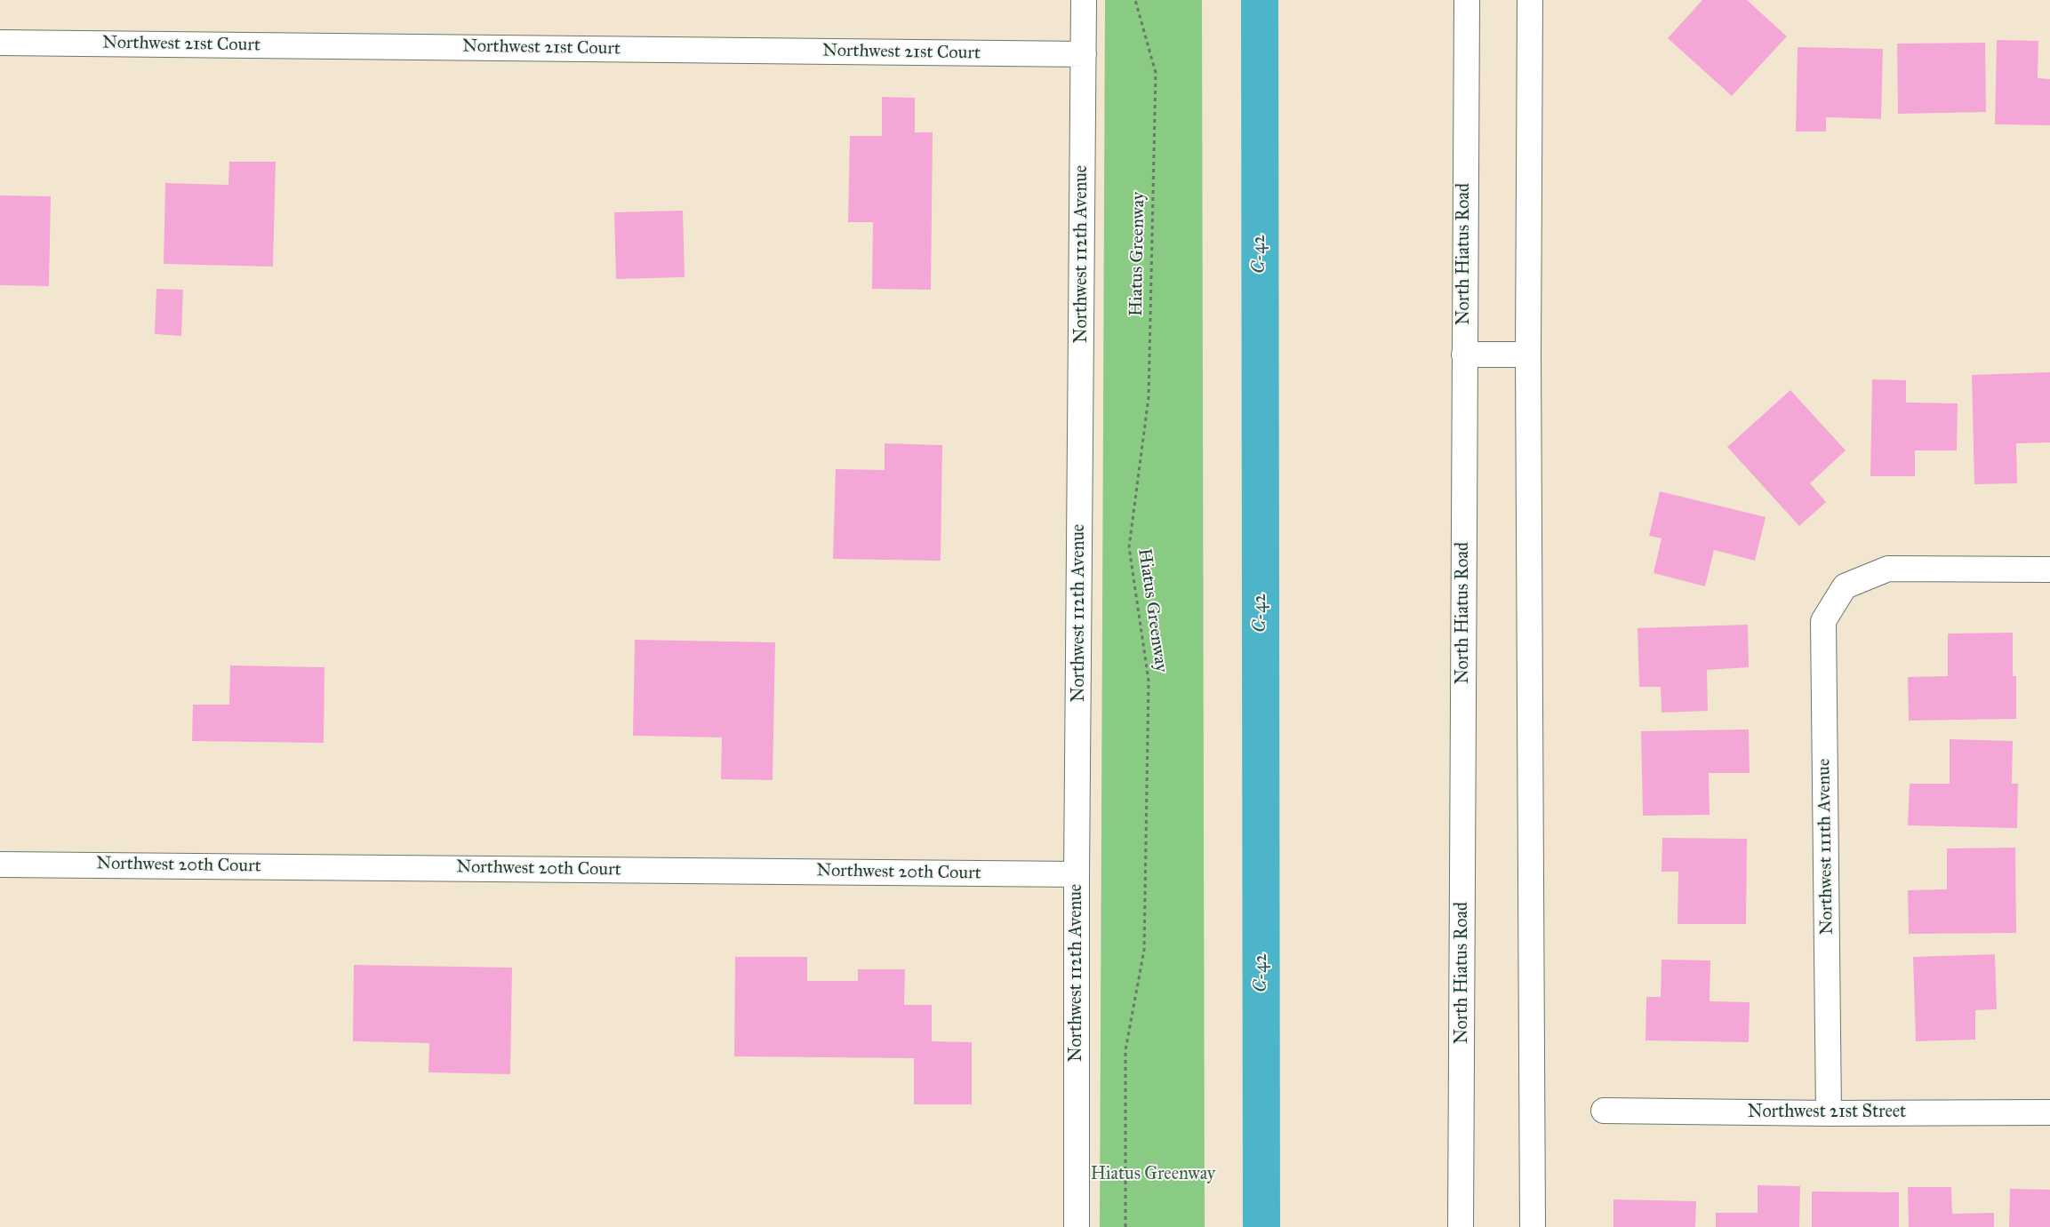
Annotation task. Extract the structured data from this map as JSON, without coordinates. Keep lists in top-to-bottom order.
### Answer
{
  "streets": {
    "street": [
      "Northwest 21st Court",
      "Northwest 112th Avenue",
      "North Hiatus Road",
      "Northwest 111th Avenue",
      "Northwest 20th Court",
      "Northwest 21st Street"
    ],
    "path": ["Hiatus Greenway"]
  },
  "crossings": [
    ["Northwest 21st Court", "Northwest 112th Avenue"],
    ["Northwest 112th Avenue", "Northwest 20th Court"],
    ["Northwest 111th Avenue", "Northwest 21st Street"]
  ],
  "water": ["C-42"],
  "parks": ["Hiatus Greenway"]
}
